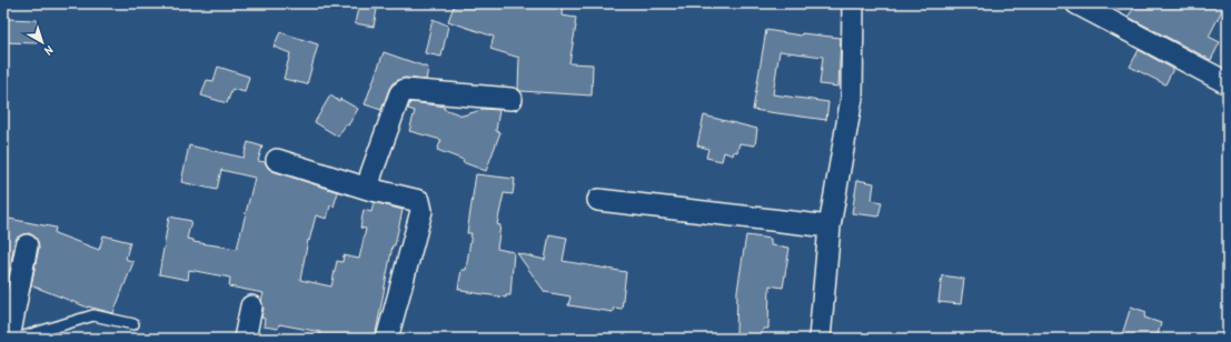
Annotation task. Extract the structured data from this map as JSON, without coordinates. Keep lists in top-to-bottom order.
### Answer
{
  "north": "bottom right"
}
